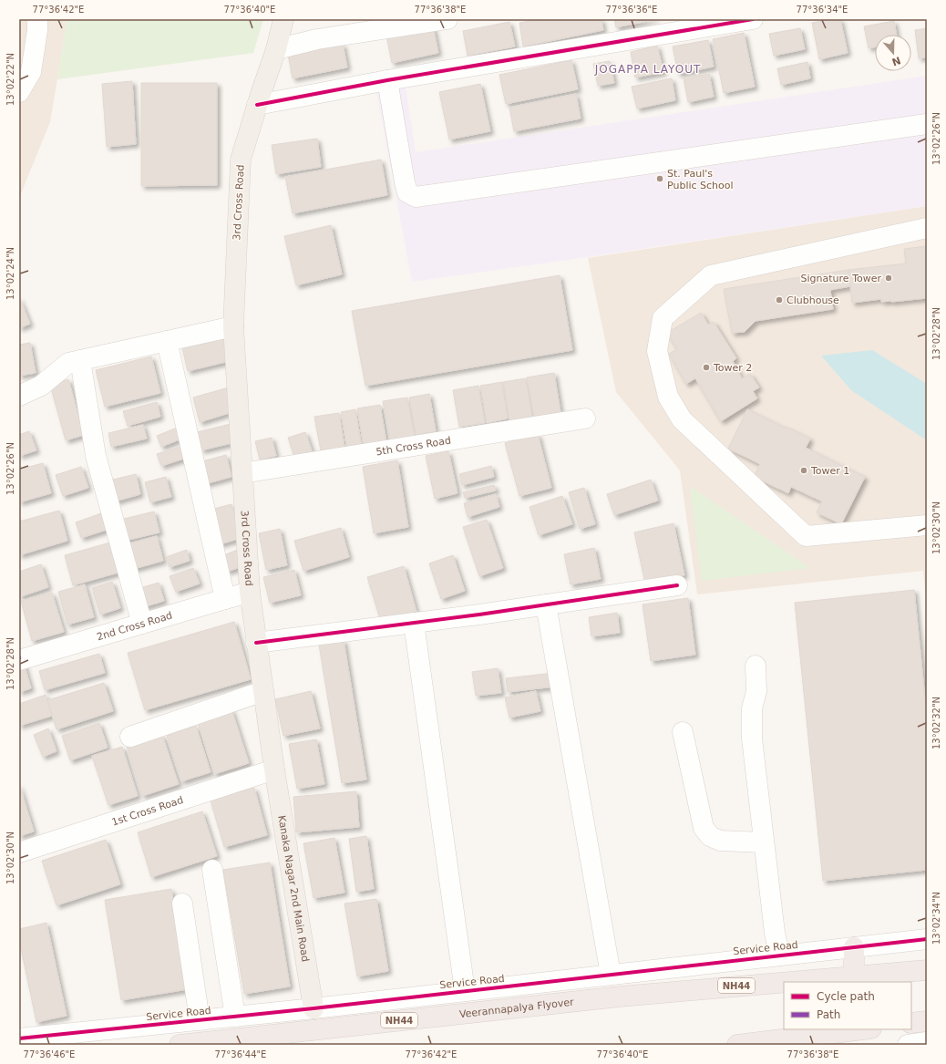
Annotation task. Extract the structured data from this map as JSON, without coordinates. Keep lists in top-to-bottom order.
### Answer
{
  "streets": {
    "highway": ["NH44", "Veerannapalya Flyover"],
    "main road": ["3rd Cross Road", "Kanaka Nagar 2nd Main Road"],
    "street": [
      "5th Cross Road",
      "2nd Cross Road",
      "1st Cross Road",
      "Service Road"
    ]
  },
  "crossings": [
    ["3rd Cross Road", "5th Cross Road"],
    ["3rd Cross Road", "2nd Cross Road"],
    ["3rd Cross Road", "1st Cross Road"],
    ["3rd Cross Road", "Kanaka Nagar 2nd Main Road"],
    ["1st Cross Road", "Kanaka Nagar 2nd Main Road"],
    ["Kanaka Nagar 2nd Main Road", "Service Road"],
    ["NH44", "Veerannapalya Flyover"]
  ],
  "districts": ["JOGAPPA LAYOUT"],
  "places": [
    "St. Paul's Public School",
    "Signature Tower",
    "Clubhouse",
    "Tower 2",
    "Tower 1"
  ],
  "legend": ["Cycle path", "Path"],
  "north": "bottom",
  "coordinates": [
    "77°36'42\"E",
    "77°36'40\"E",
    "77°36'38\"E",
    "77°36'36\"E",
    "77°36'34\"E",
    "13°02'22\"N",
    "13°02'26\"N",
    "13°02'24\"N",
    "13°02'28\"N",
    "13°02'30\"N",
    "13°02'32\"N",
    "13°02'34\"N",
    "77°36'46\"E",
    "77°36'44\"E"
  ]
}
